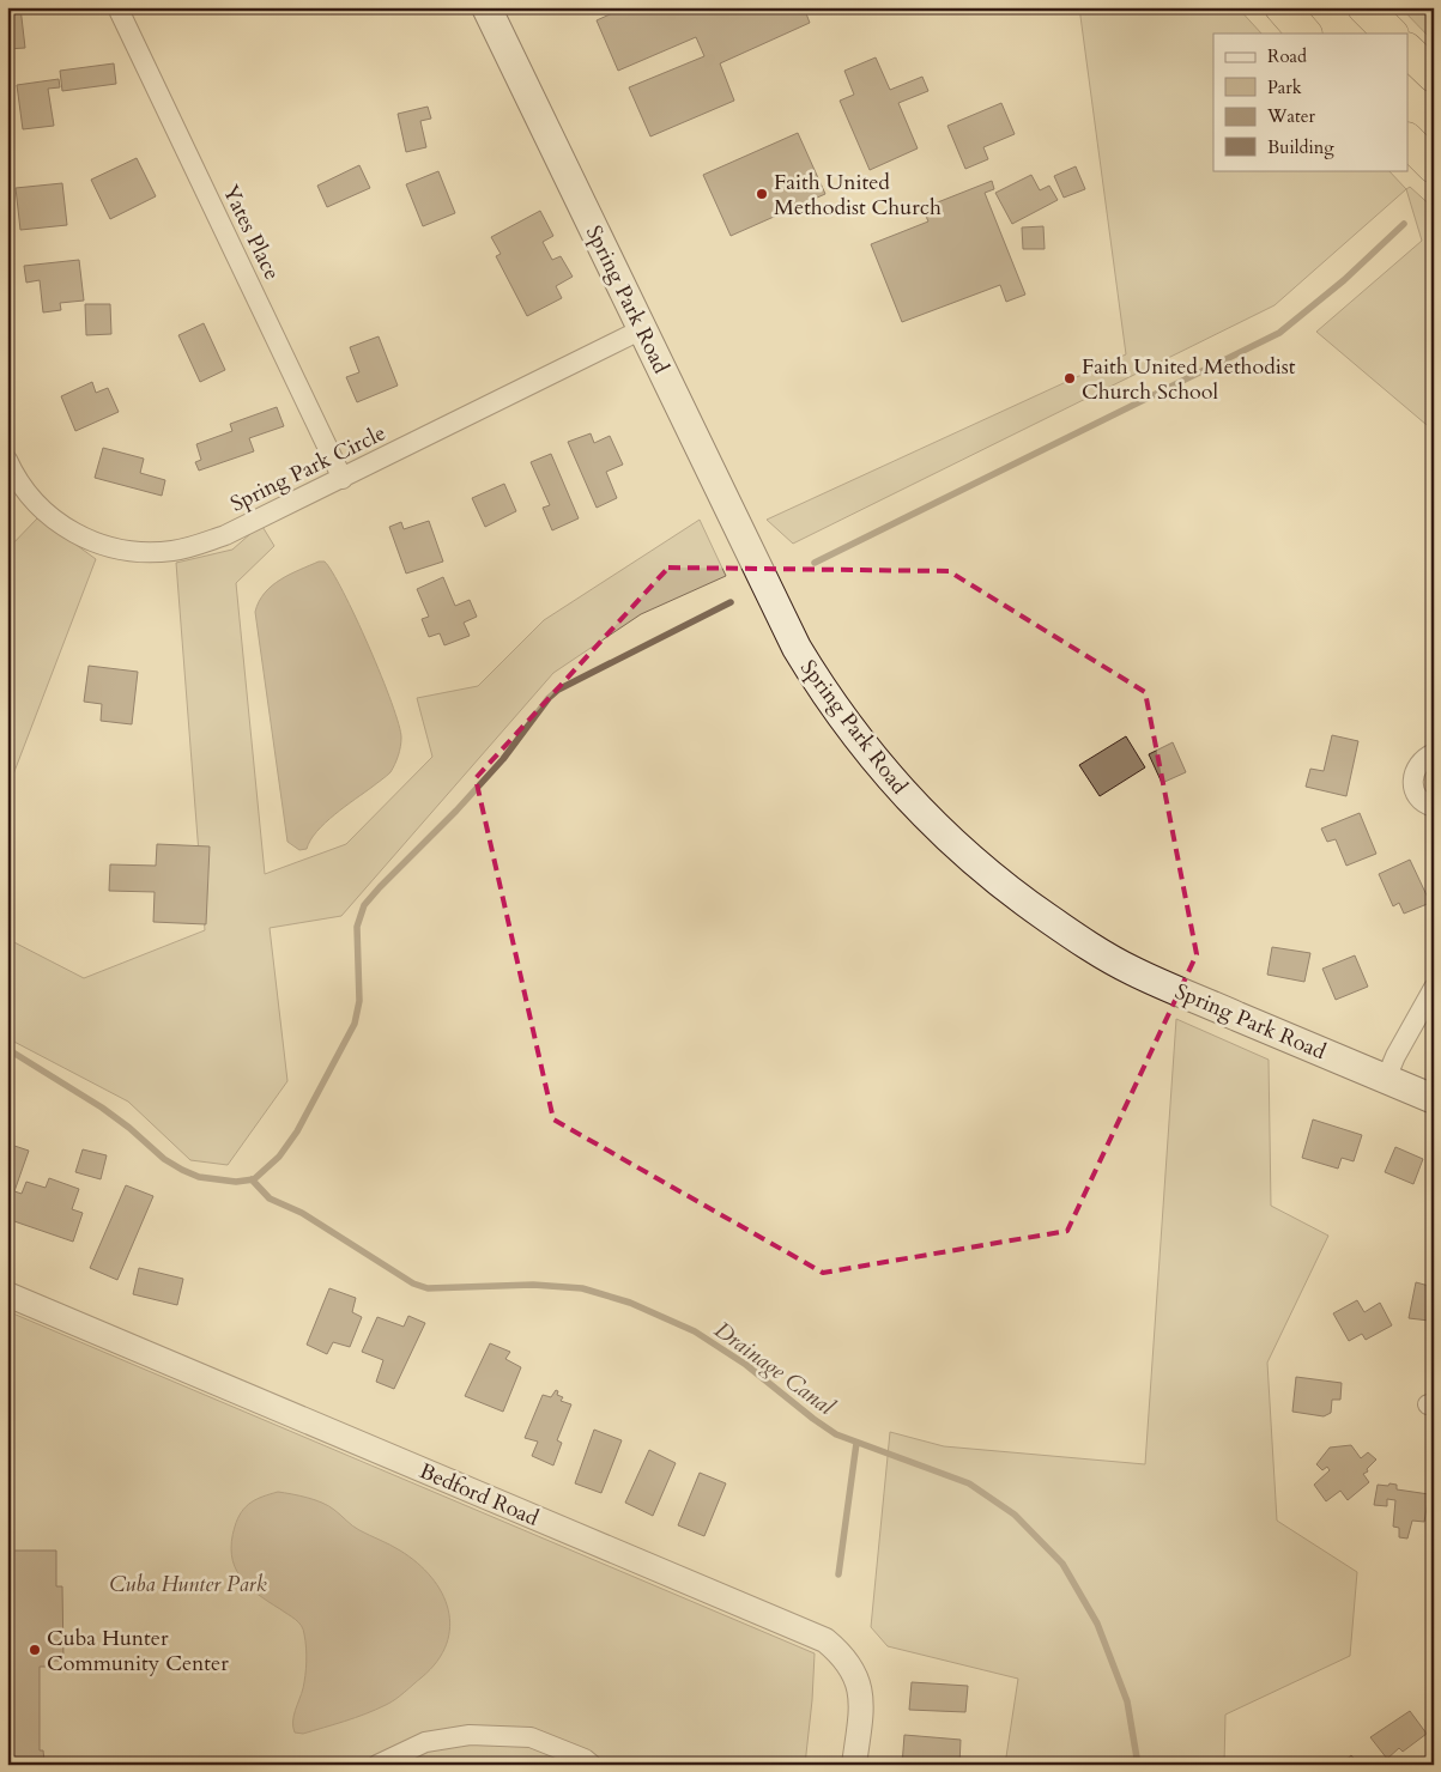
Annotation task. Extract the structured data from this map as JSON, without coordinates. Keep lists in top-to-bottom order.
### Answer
{
  "streets": {
    "main road": ["Spring Park Road"],
    "street": ["Yates Place", "Spring Park Circle", "Bedford Road"]
  },
  "crossings": [
    ["Yates Place", "Spring Park Circle"],
    ["Spring Park Road", "Spring Park Circle"]
  ],
  "water": ["Drainage Canal"],
  "parks": ["Cuba Hunter Park"],
  "places": ["Faith United Methodist Church", "Faith United Methodist Church School", "Cuba Hunter Community Center"],
  "legend": [
    "Road",
    "Park",
    "Water",
    "Building"
  ]
}
